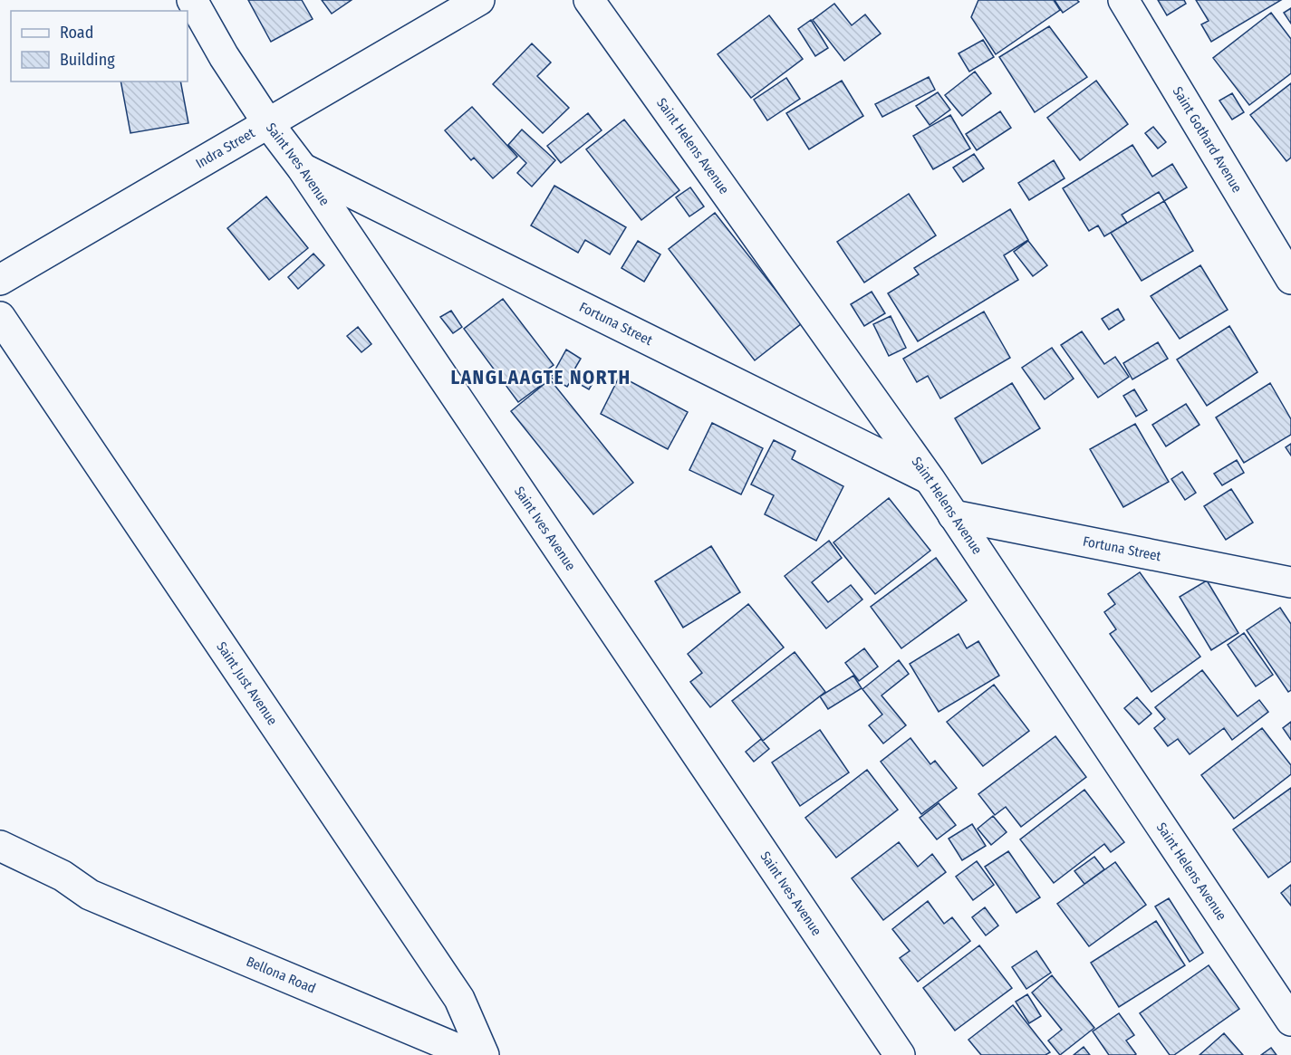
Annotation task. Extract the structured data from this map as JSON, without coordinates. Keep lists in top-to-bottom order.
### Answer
{
  "streets": {
    "street": [
      "Saint Gothard Avenue",
      "Saint Helens Avenue",
      "Indra Street",
      "Saint Ives Avenue",
      "Fortuna Street",
      "Saint Just Avenue",
      "Bellona Road"
    ]
  },
  "crossings": [
    ["Saint Helens Avenue", "Fortuna Street"],
    ["Indra Street", "Saint Ives Avenue"],
    ["Saint Ives Avenue", "Fortuna Street"]
  ],
  "districts": ["LANGLAAGTE NORTH"],
  "legend": ["Road", "Building"]
}
